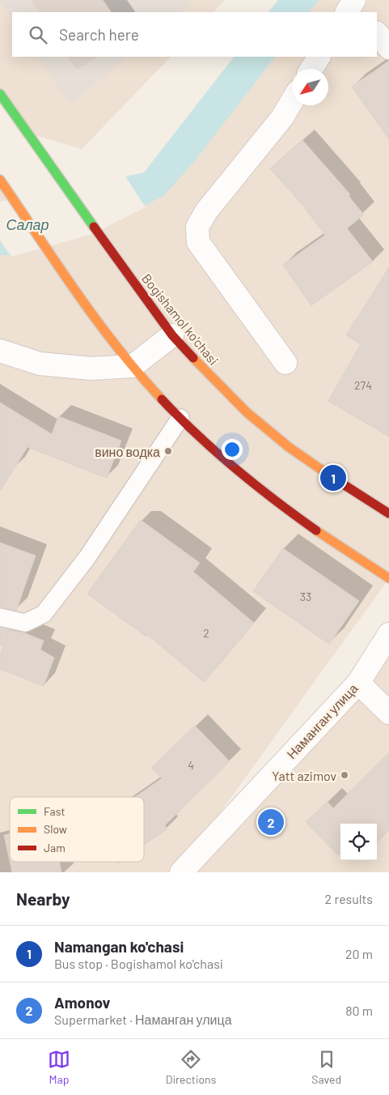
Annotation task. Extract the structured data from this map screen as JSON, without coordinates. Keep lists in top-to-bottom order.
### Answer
{
  "streets": {
    "main road": ["Bogishamol ko'chasi"],
    "street": ["Наманган улица"]
  },
  "water": ["Салар"],
  "places": ["вино водка", "Yatt azimov"],
  "house_numbers": [
    "274",
    "33",
    "2",
    "4"
  ],
  "legend": ["Fast", "Slow", "Jam"],
  "north": "bottom left",
  "page": {
    "search": "Search here",
    "pins": ["1", "2"],
    "heading": ["Nearby", "2 results"],
    "list": [
      {
        "mark": "1",
        "name": "Namangan ko'chasi",
        "note": "Bus stop · Bogishamol ko'chasi",
        "value": "20 m"
      },
      {
        "mark": "2",
        "name": "Amonov",
        "note": "Supermarket · Наманган улица",
        "value": "80 m"
      }
    ],
    "nav": ["Map", "Directions", "Saved"]
  }
}
